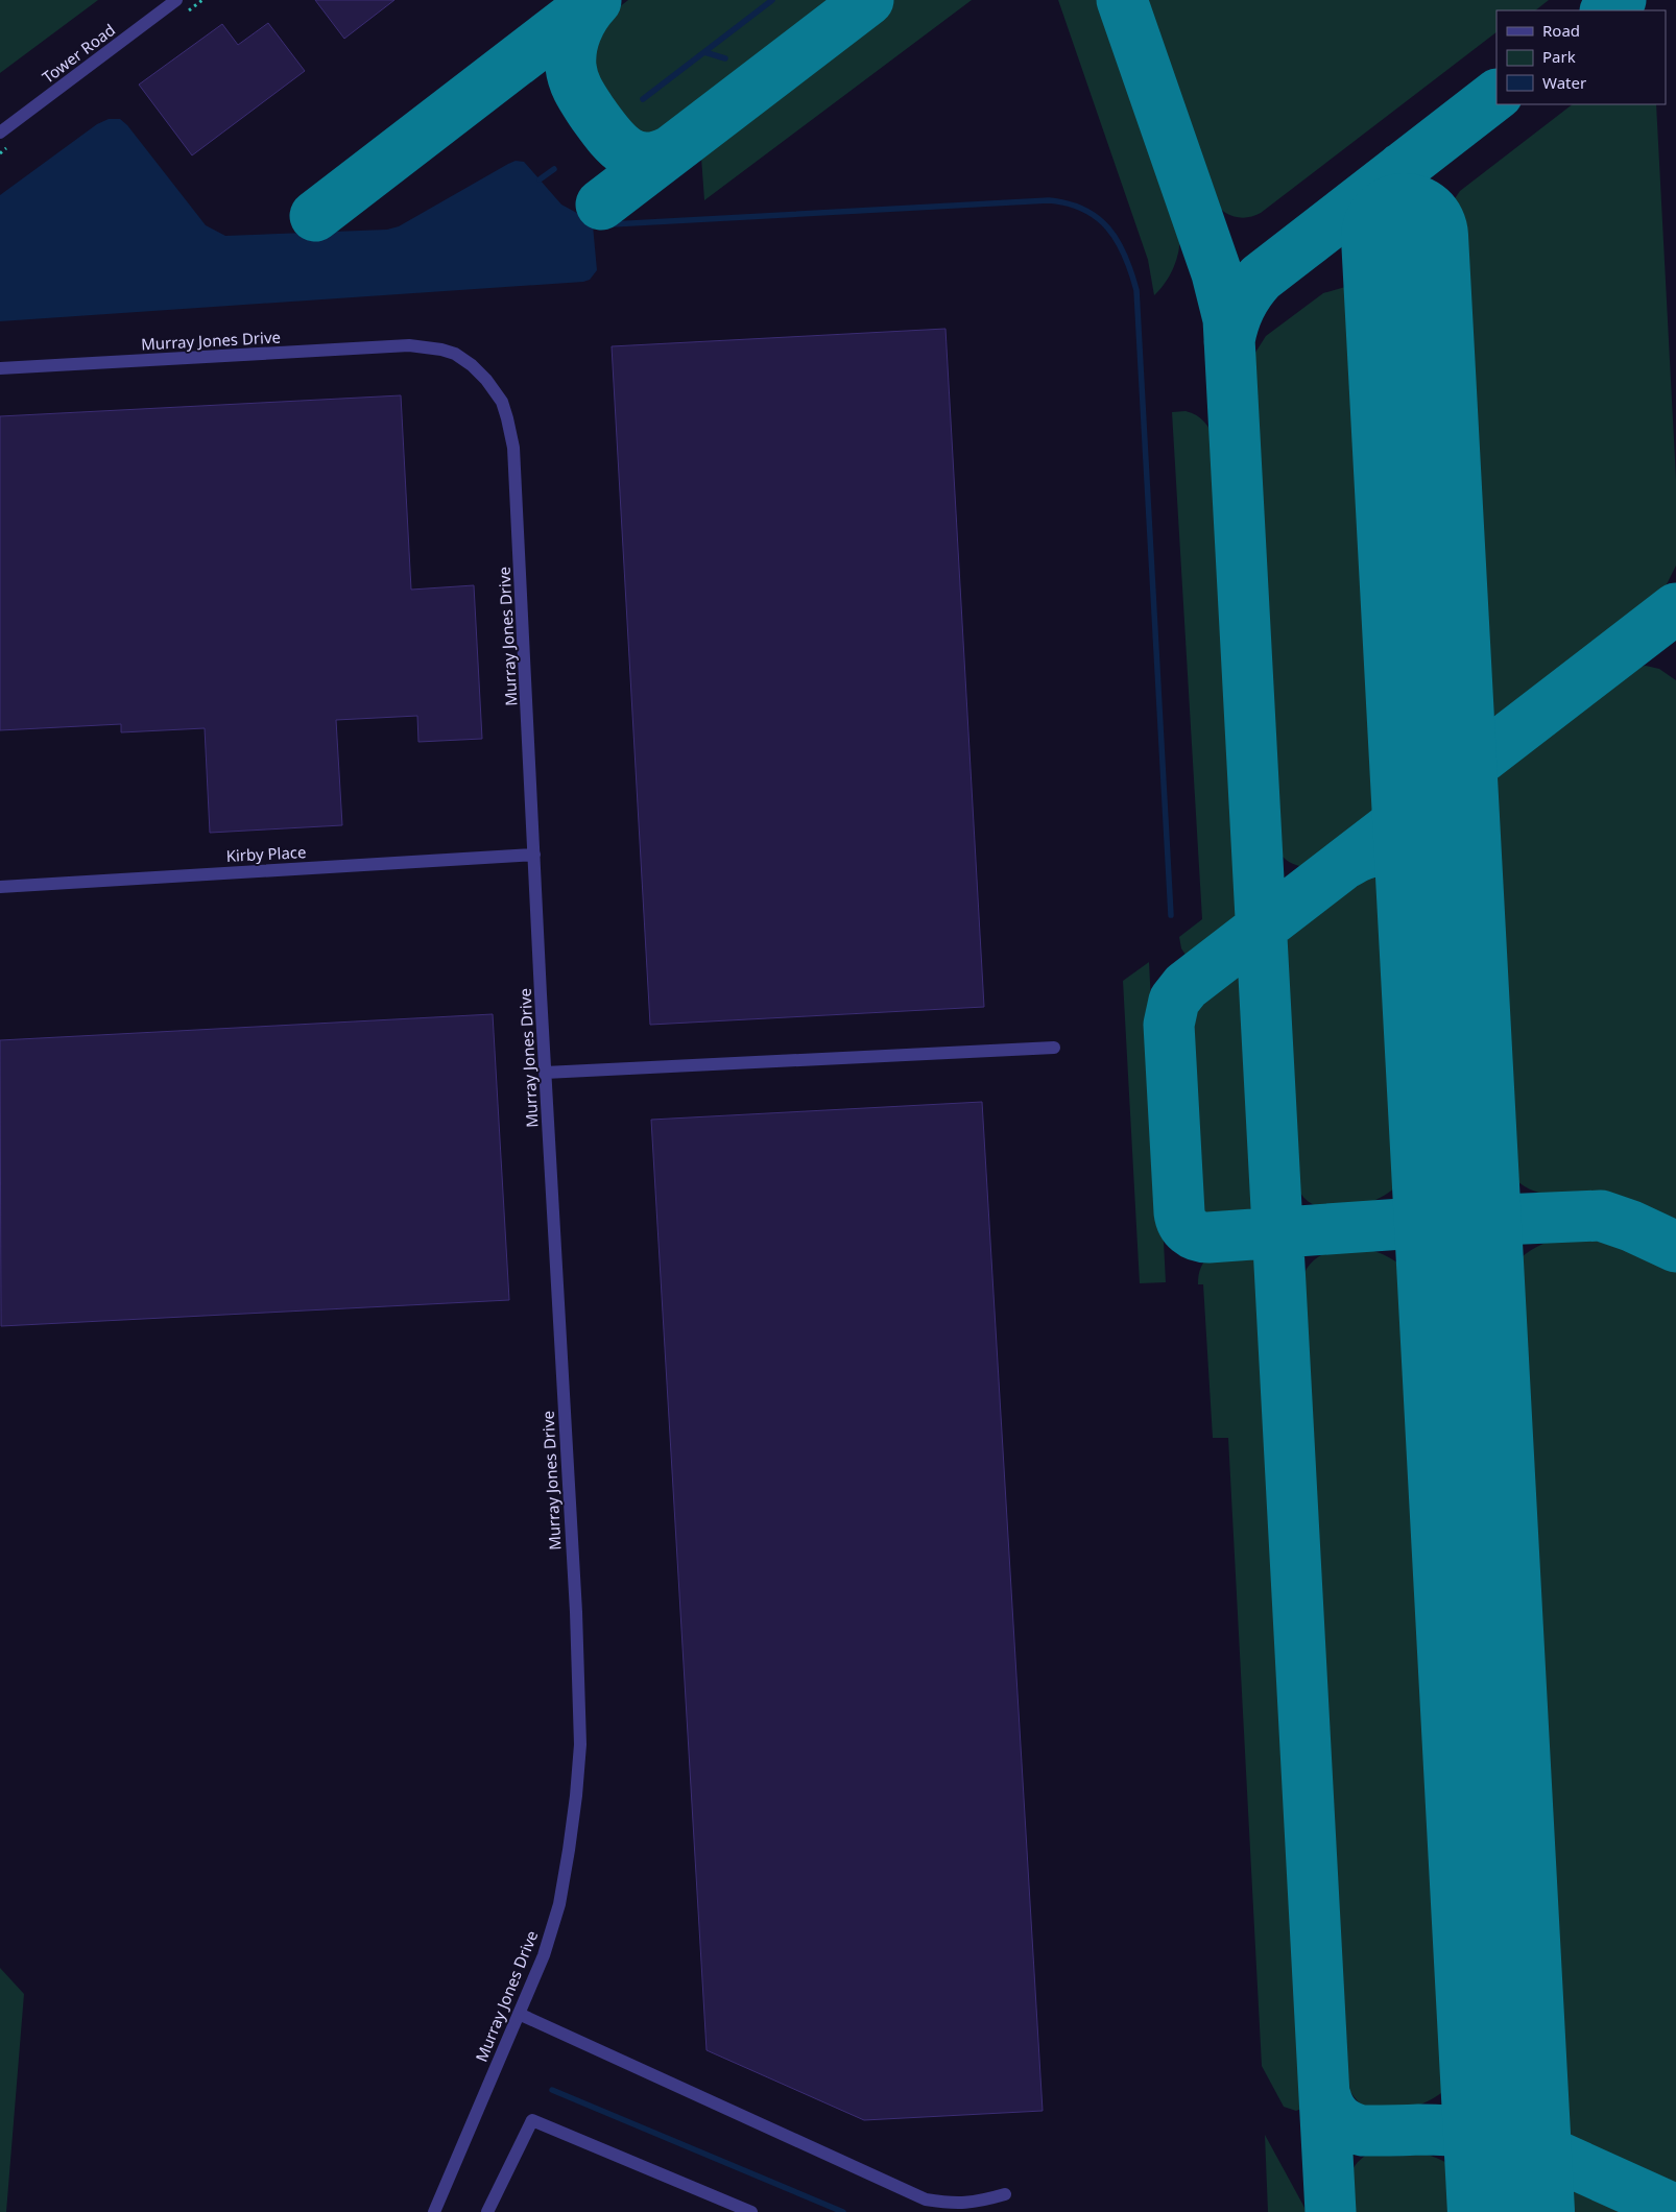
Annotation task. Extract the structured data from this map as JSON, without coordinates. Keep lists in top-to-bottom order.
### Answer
{
  "streets": {
    "street": ["Tower Road", "Murray Jones Drive", "Kirby Place"]
  },
  "crossings": [
    ["Murray Jones Drive", "Kirby Place"]
  ],
  "legend": ["Road", "Park", "Water"]
}
